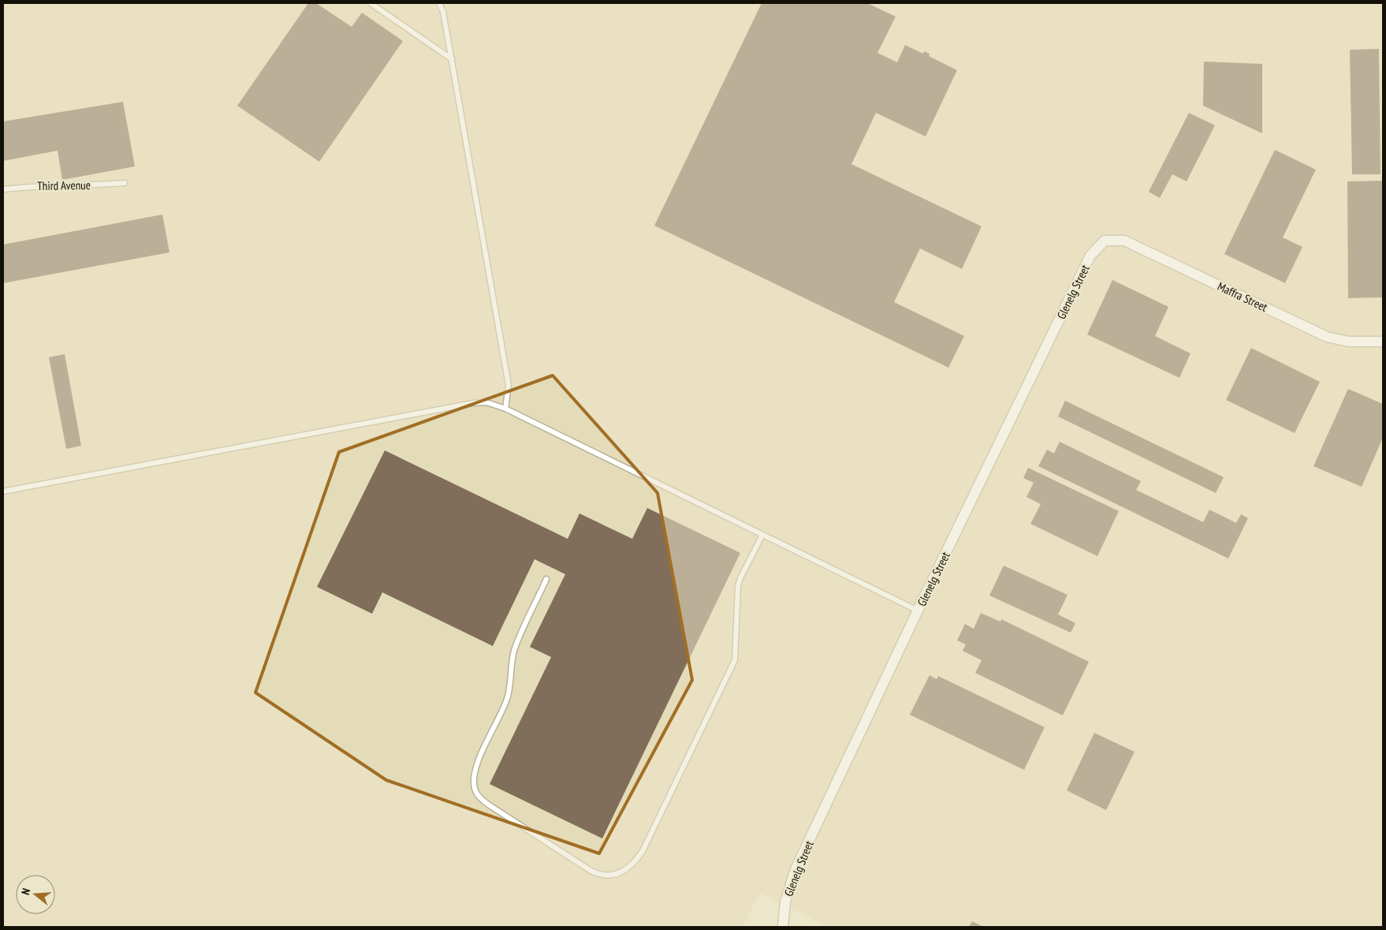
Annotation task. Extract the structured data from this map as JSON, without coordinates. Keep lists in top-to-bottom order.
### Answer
{
  "streets": {
    "street": ["Glenelg Street", "Maffra Street"],
    "lane": ["Third Avenue"]
  },
  "crossings": [
    ["Glenelg Street", "Maffra Street"]
  ],
  "north": "left"
}
